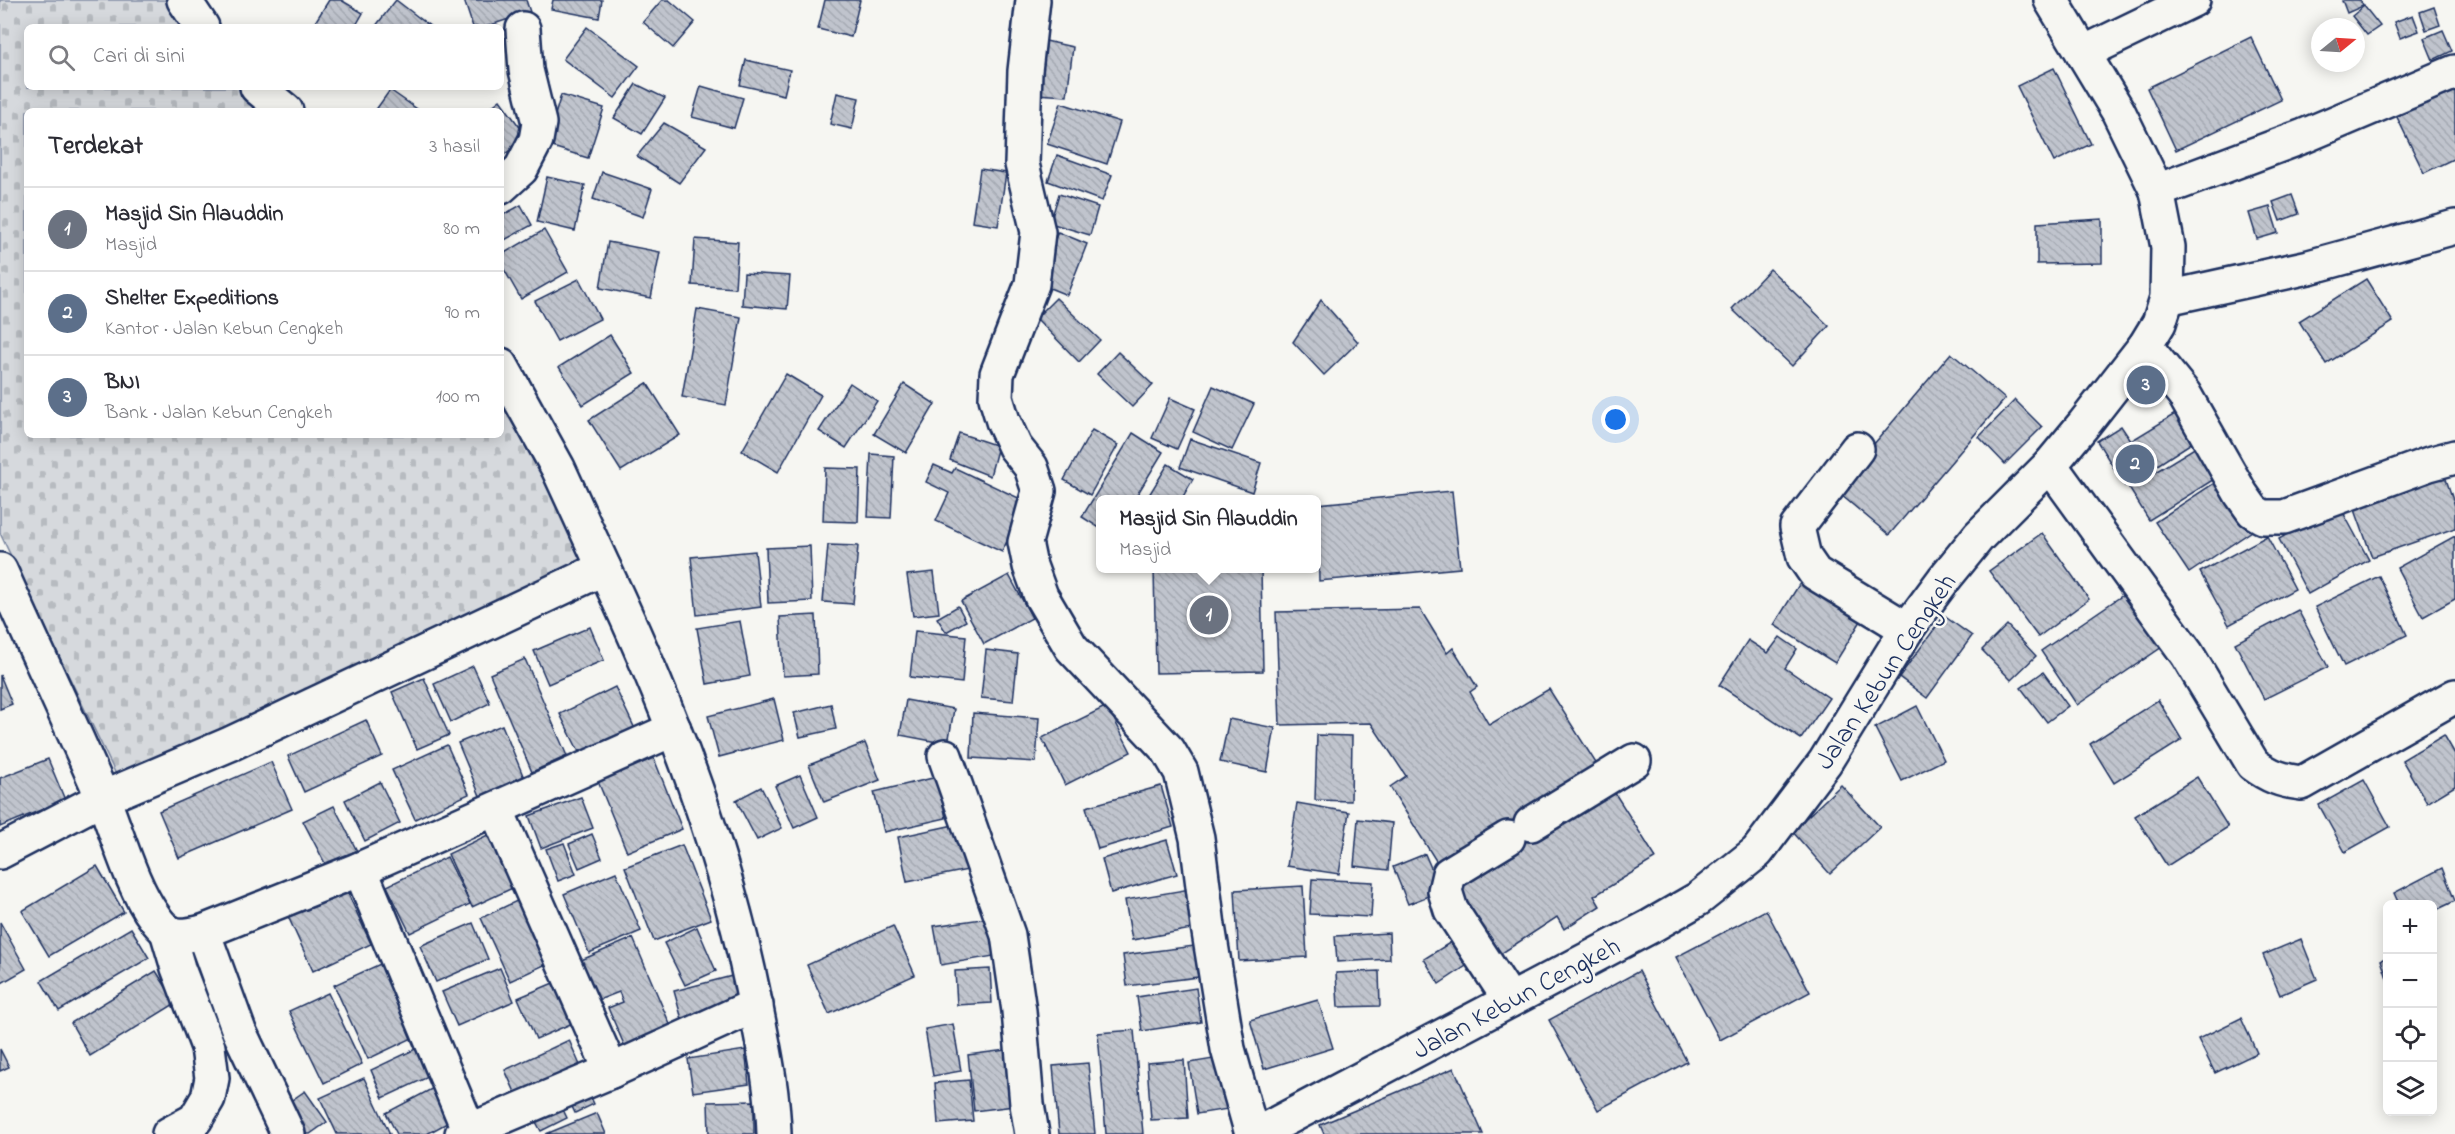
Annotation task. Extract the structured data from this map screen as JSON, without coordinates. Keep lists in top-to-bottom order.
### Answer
{
  "streets": {
    "street": ["Jalan Kebun Cengkeh"]
  },
  "north": "right",
  "page": {
    "search": "Cari di sini",
    "heading": ["Terdekat", "3 hasil"],
    "list": [
      {
        "mark": "1",
        "name": "Masjid Sin Alauddin",
        "note": "Masjid",
        "value": "80 m"
      },
      {
        "mark": "2",
        "name": "Shelter Expeditions",
        "note": "Kantor · Jalan Kebun Cengkeh",
        "value": "90 m"
      },
      {
        "mark": "3",
        "name": "BNI",
        "note": "Bank · Jalan Kebun Cengkeh",
        "value": "100 m"
      }
    ],
    "pins": ["3", "2", "1"],
    "popup": ["Masjid Sin Alauddin", "Masjid"],
    "map_buttons": ["+", "−"]
  }
}
